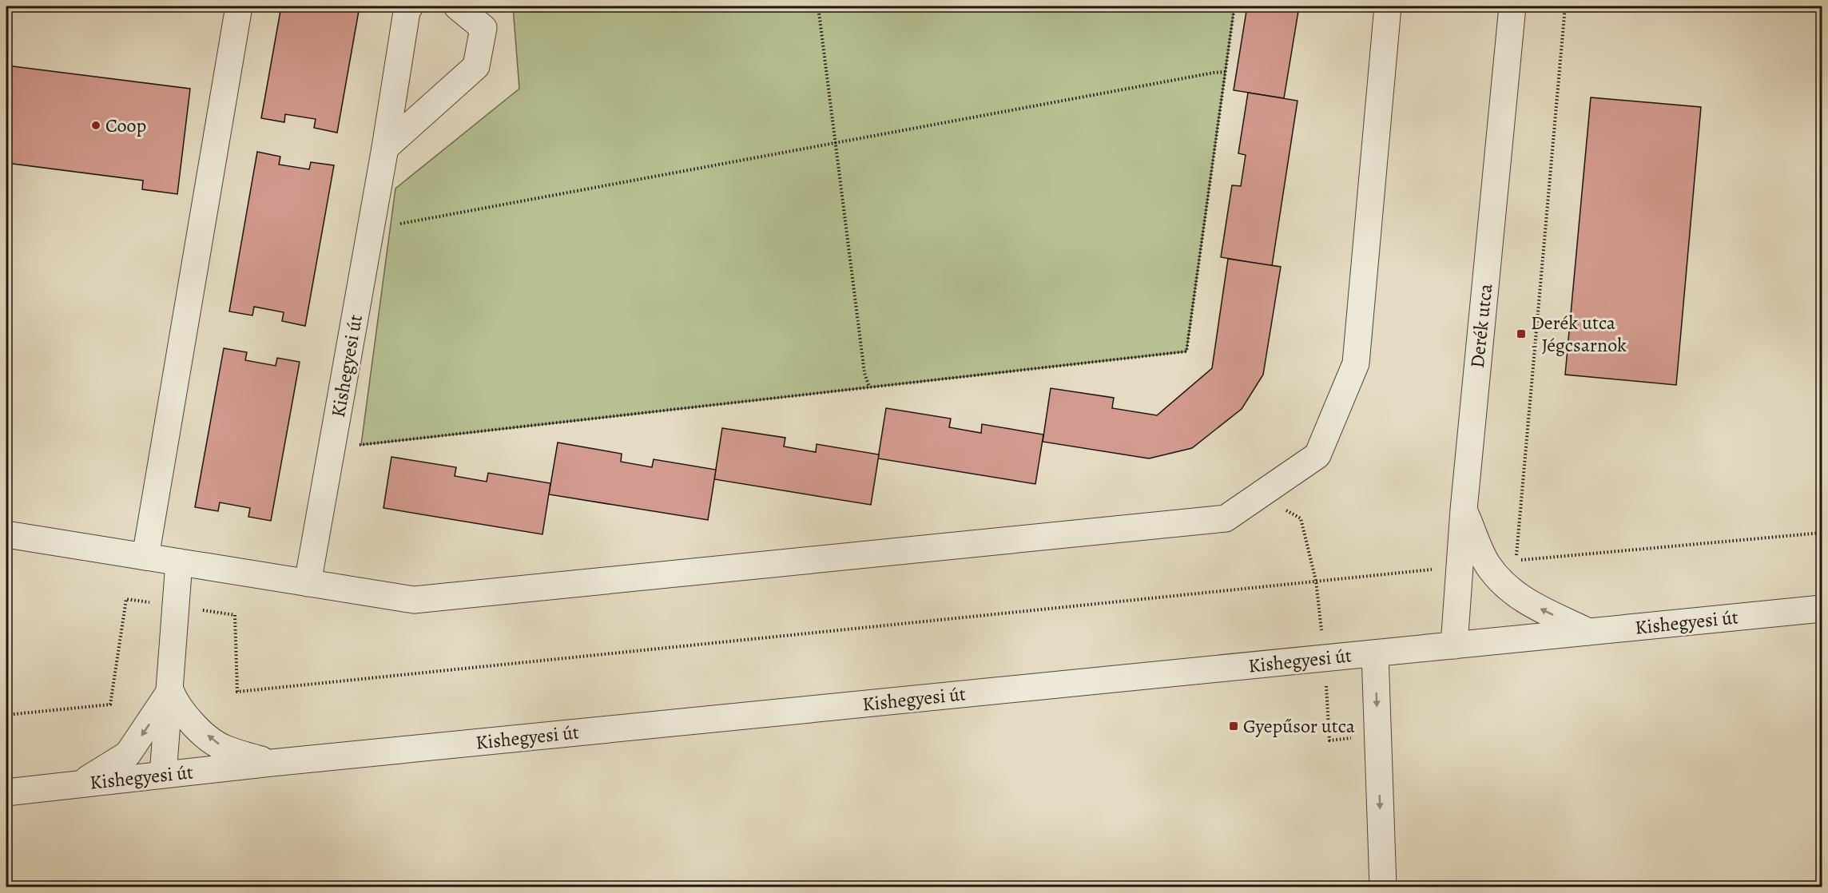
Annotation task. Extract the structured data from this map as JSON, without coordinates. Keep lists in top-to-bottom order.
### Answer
{
  "streets": {
    "street": ["Derék utca", "Kishegyesi út"]
  },
  "crossings": [
    ["Derék utca", "Kishegyesi út"]
  ],
  "places": {
    "other": ["Coop"],
    "transit": ["Derék utca - Jégcsarnok", "Gyepűsor utca"]
  }
}
